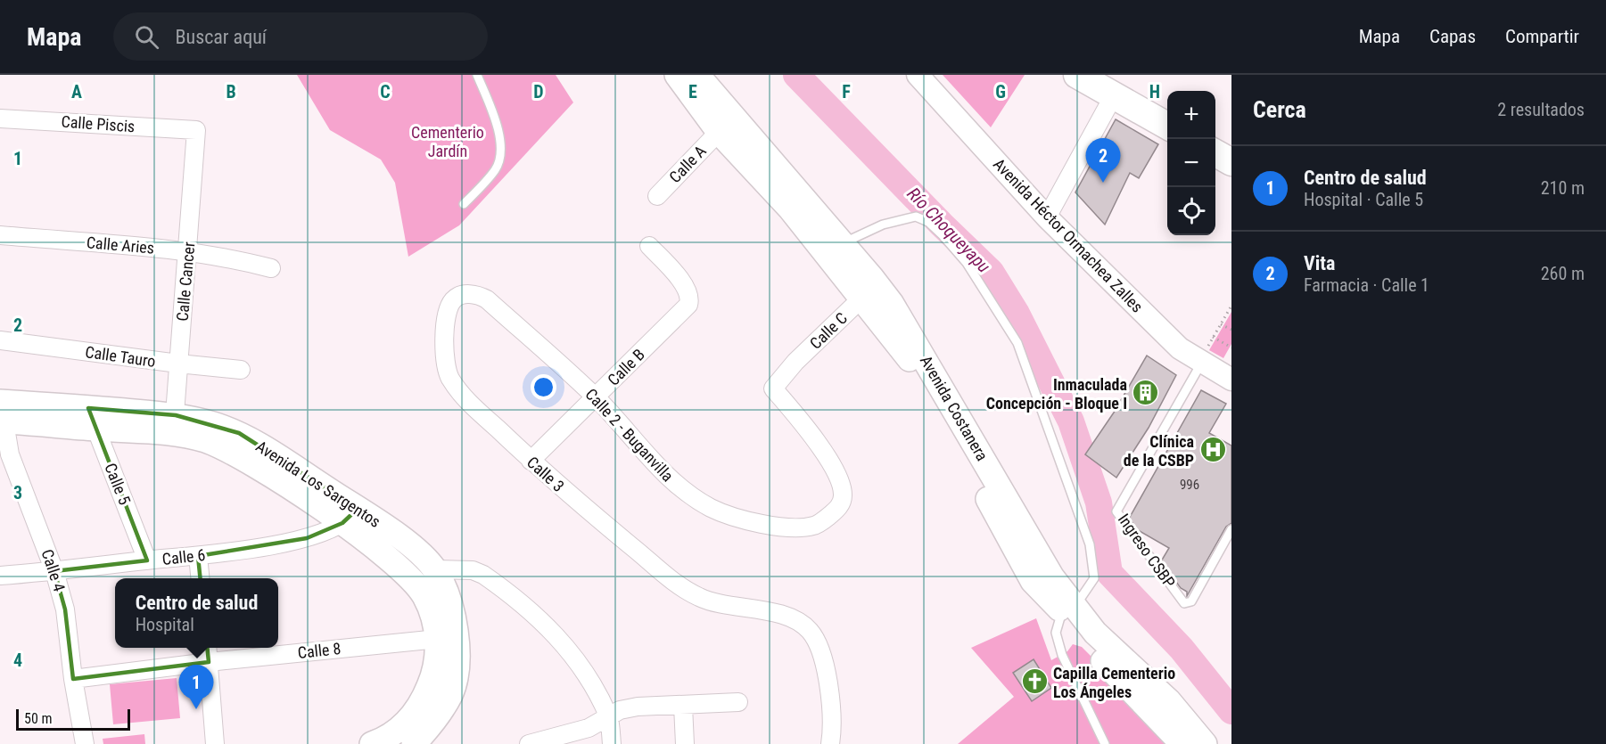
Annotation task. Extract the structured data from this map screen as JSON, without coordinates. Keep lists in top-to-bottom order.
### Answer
{
  "streets": {
    "main road": ["Avenida Costanera", "Avenida Los Sargentos"],
    "street": [
      "Calle Piscis",
      "Calle A",
      "Avenida Héctor Ormachea Zalles",
      "Calle Aries",
      "Calle Cancer",
      "Calle C",
      "Calle Tauro",
      "Calle B",
      "Calle 2 - Buganvilla",
      "Calle 3",
      "Calle 5",
      "Calle 6",
      "Calle 4",
      "Calle 8"
    ],
    "lane": ["Ingreso CSBP"]
  },
  "crossings": [
    ["Calle Piscis", "Calle Cancer"],
    ["Calle A", "Avenida Costanera"],
    ["Avenida Héctor Ormachea Zalles", "Ingreso CSBP"],
    ["Calle Aries", "Calle Cancer"],
    ["Calle Cancer", "Calle Tauro"],
    ["Calle Cancer", "Avenida Los Sargentos"],
    ["Calle C", "Avenida Costanera"],
    ["Calle C", "Calle 2 - Buganvilla"],
    ["Calle B", "Calle 2 - Buganvilla"],
    ["Calle B", "Calle 3"],
    ["Calle 2 - Buganvilla", "Calle 3"],
    ["Calle 5", "Avenida Los Sargentos"],
    ["Calle 5", "Calle 6"],
    ["Avenida Los Sargentos", "Calle 6"],
    ["Avenida Los Sargentos", "Calle 4"],
    ["Avenida Los Sargentos", "Calle 8"],
    ["Calle 6", "Calle 4"],
    ["Calle 4", "Calle 8"]
  ],
  "water": ["Río Choqueyapu"],
  "parks": ["Cementerio Jardín"],
  "places": {
    "building": ["Inmaculada Concepción - Bloque I"],
    "hospital": ["Clínica de la CSBP"],
    "church": ["Capilla Cementerio Los Ángeles"]
  },
  "house_numbers": ["996"],
  "scale_bar": "50 m",
  "page": {
    "header": "Mapa",
    "search": "Buscar aquí",
    "nav": ["Mapa", "Capas", "Compartir"],
    "heading": ["Cerca", "2 resultados"],
    "map_buttons": ["+", "−"],
    "pins": ["2", "1"],
    "list": [
      {
        "mark": "1",
        "name": "Centro de salud",
        "note": "Hospital · Calle 5",
        "value": "210 m"
      },
      {
        "mark": "2",
        "name": "Vita",
        "note": "Farmacia · Calle 1",
        "value": "260 m"
      }
    ],
    "popup": ["Centro de salud", "Hospital"],
    "scale": "50 m"
  },
  "grid": {
    "columns": [
      "A",
      "B",
      "C",
      "D",
      "E",
      "F",
      "G",
      "H"
    ],
    "rows": [
      "1",
      "2",
      "3",
      "4"
    ]
  }
}
